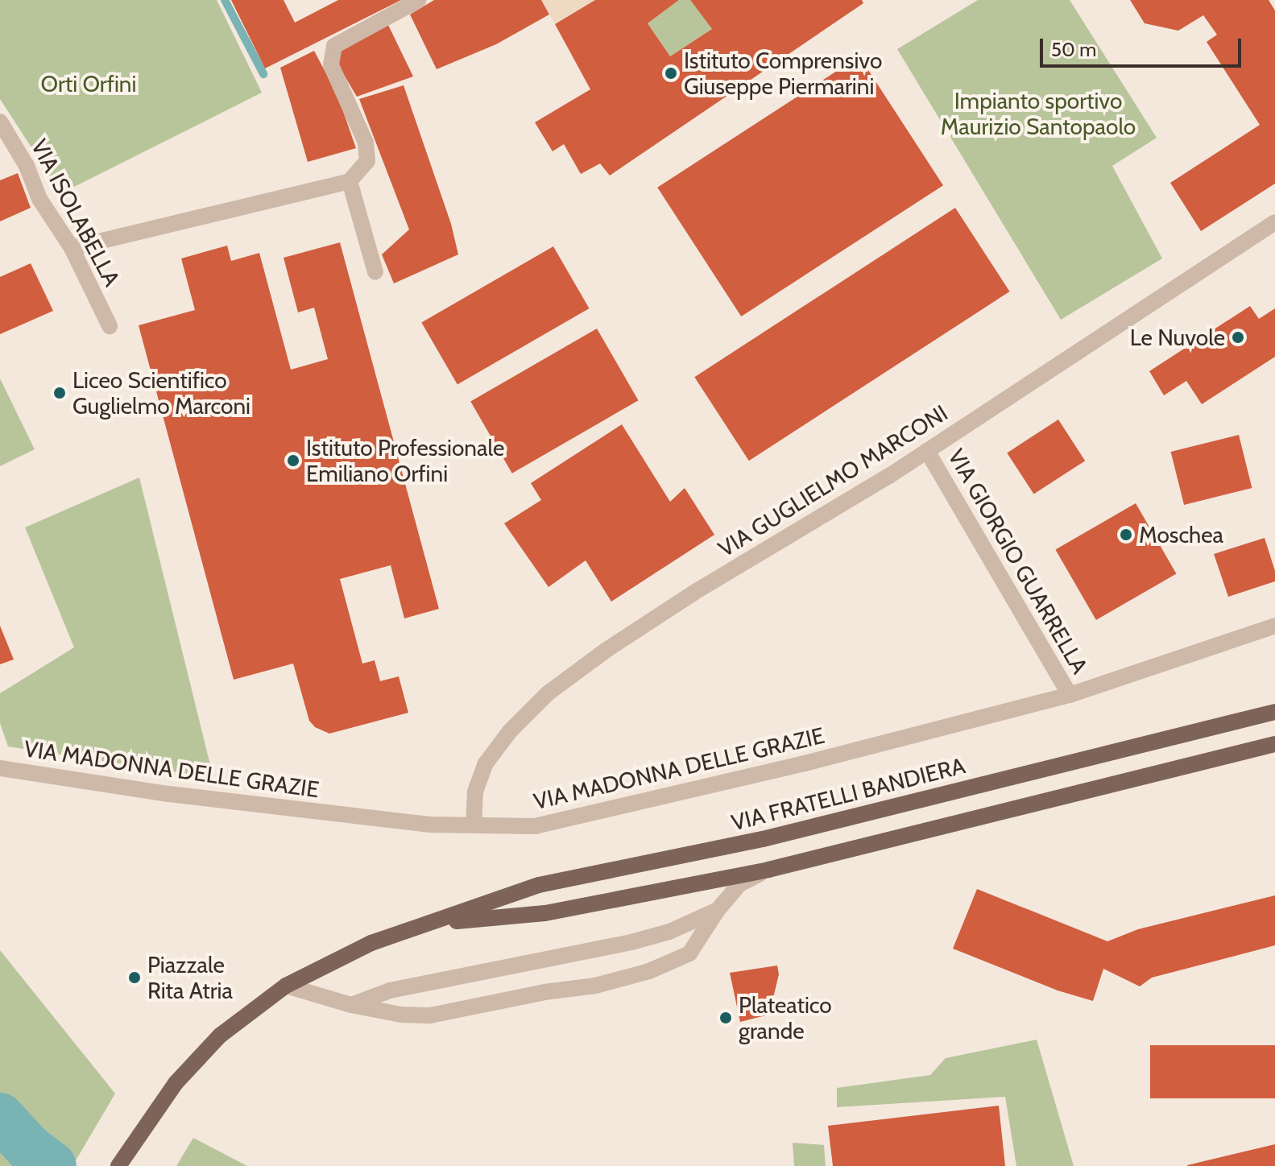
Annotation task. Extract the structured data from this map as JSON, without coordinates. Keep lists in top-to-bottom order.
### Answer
{
  "streets": {
    "main road": ["VIA FRATELLI BANDIERA"],
    "street": [
      "VIA ISOLABELLA",
      "VIA GUGLIELMO MARCONI",
      "VIA GIORGIO GUARRELLA",
      "VIA MADONNA DELLE GRAZIE"
    ]
  },
  "crossings": [
    ["VIA GUGLIELMO MARCONI", "VIA GIORGIO GUARRELLA"],
    ["VIA GUGLIELMO MARCONI", "VIA MADONNA DELLE GRAZIE"],
    ["VIA GIORGIO GUARRELLA", "VIA MADONNA DELLE GRAZIE"]
  ],
  "parks": ["Orti Orfini", "Impianto sportivo Maurizio Santopaolo"],
  "places": [
    "Istituto Comprensivo Giuseppe Piermarini",
    "Le Nuvole",
    "Liceo Scientifico Guglielmo Marconi",
    "Istituto Professionale Emiliano Orfini",
    "Moschea",
    "Piazzale Rita Atria",
    "Plateatico grande"
  ],
  "scale_bar": "50 m"
}
